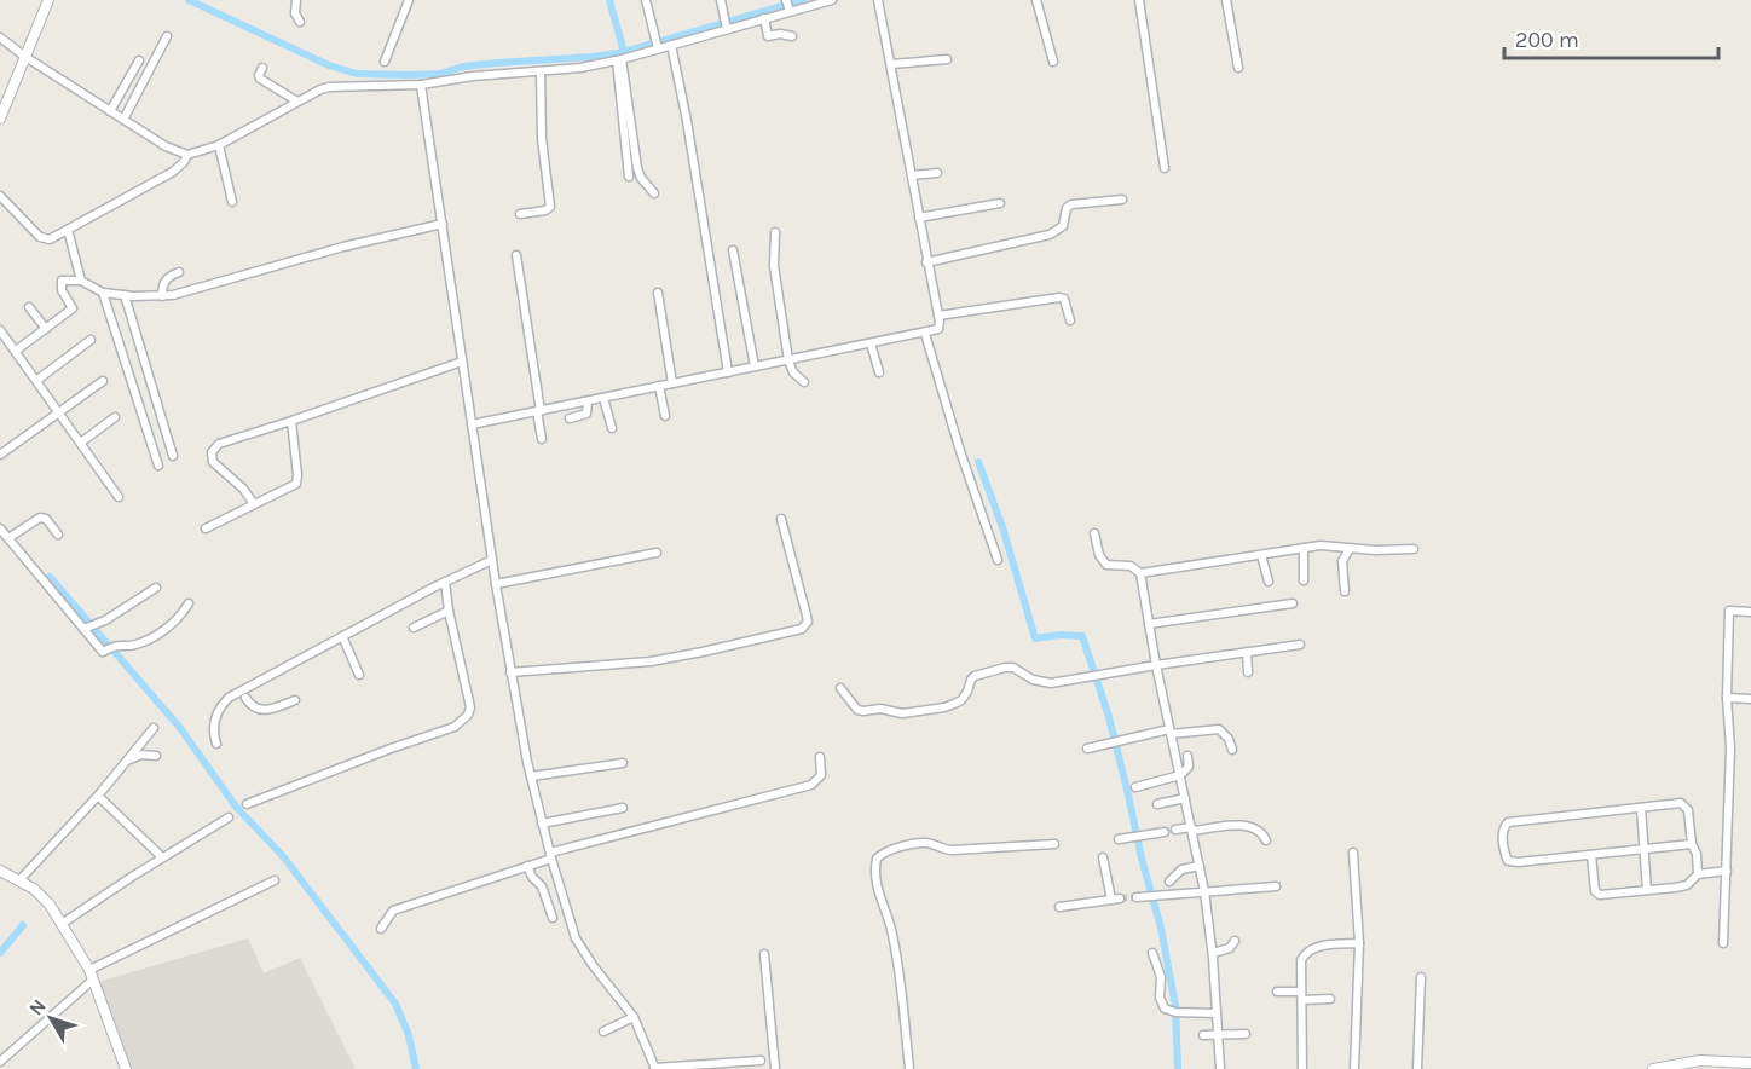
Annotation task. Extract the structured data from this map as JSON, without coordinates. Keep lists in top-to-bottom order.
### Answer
{
  "scale_bar": "200 m",
  "north": "top left"
}
